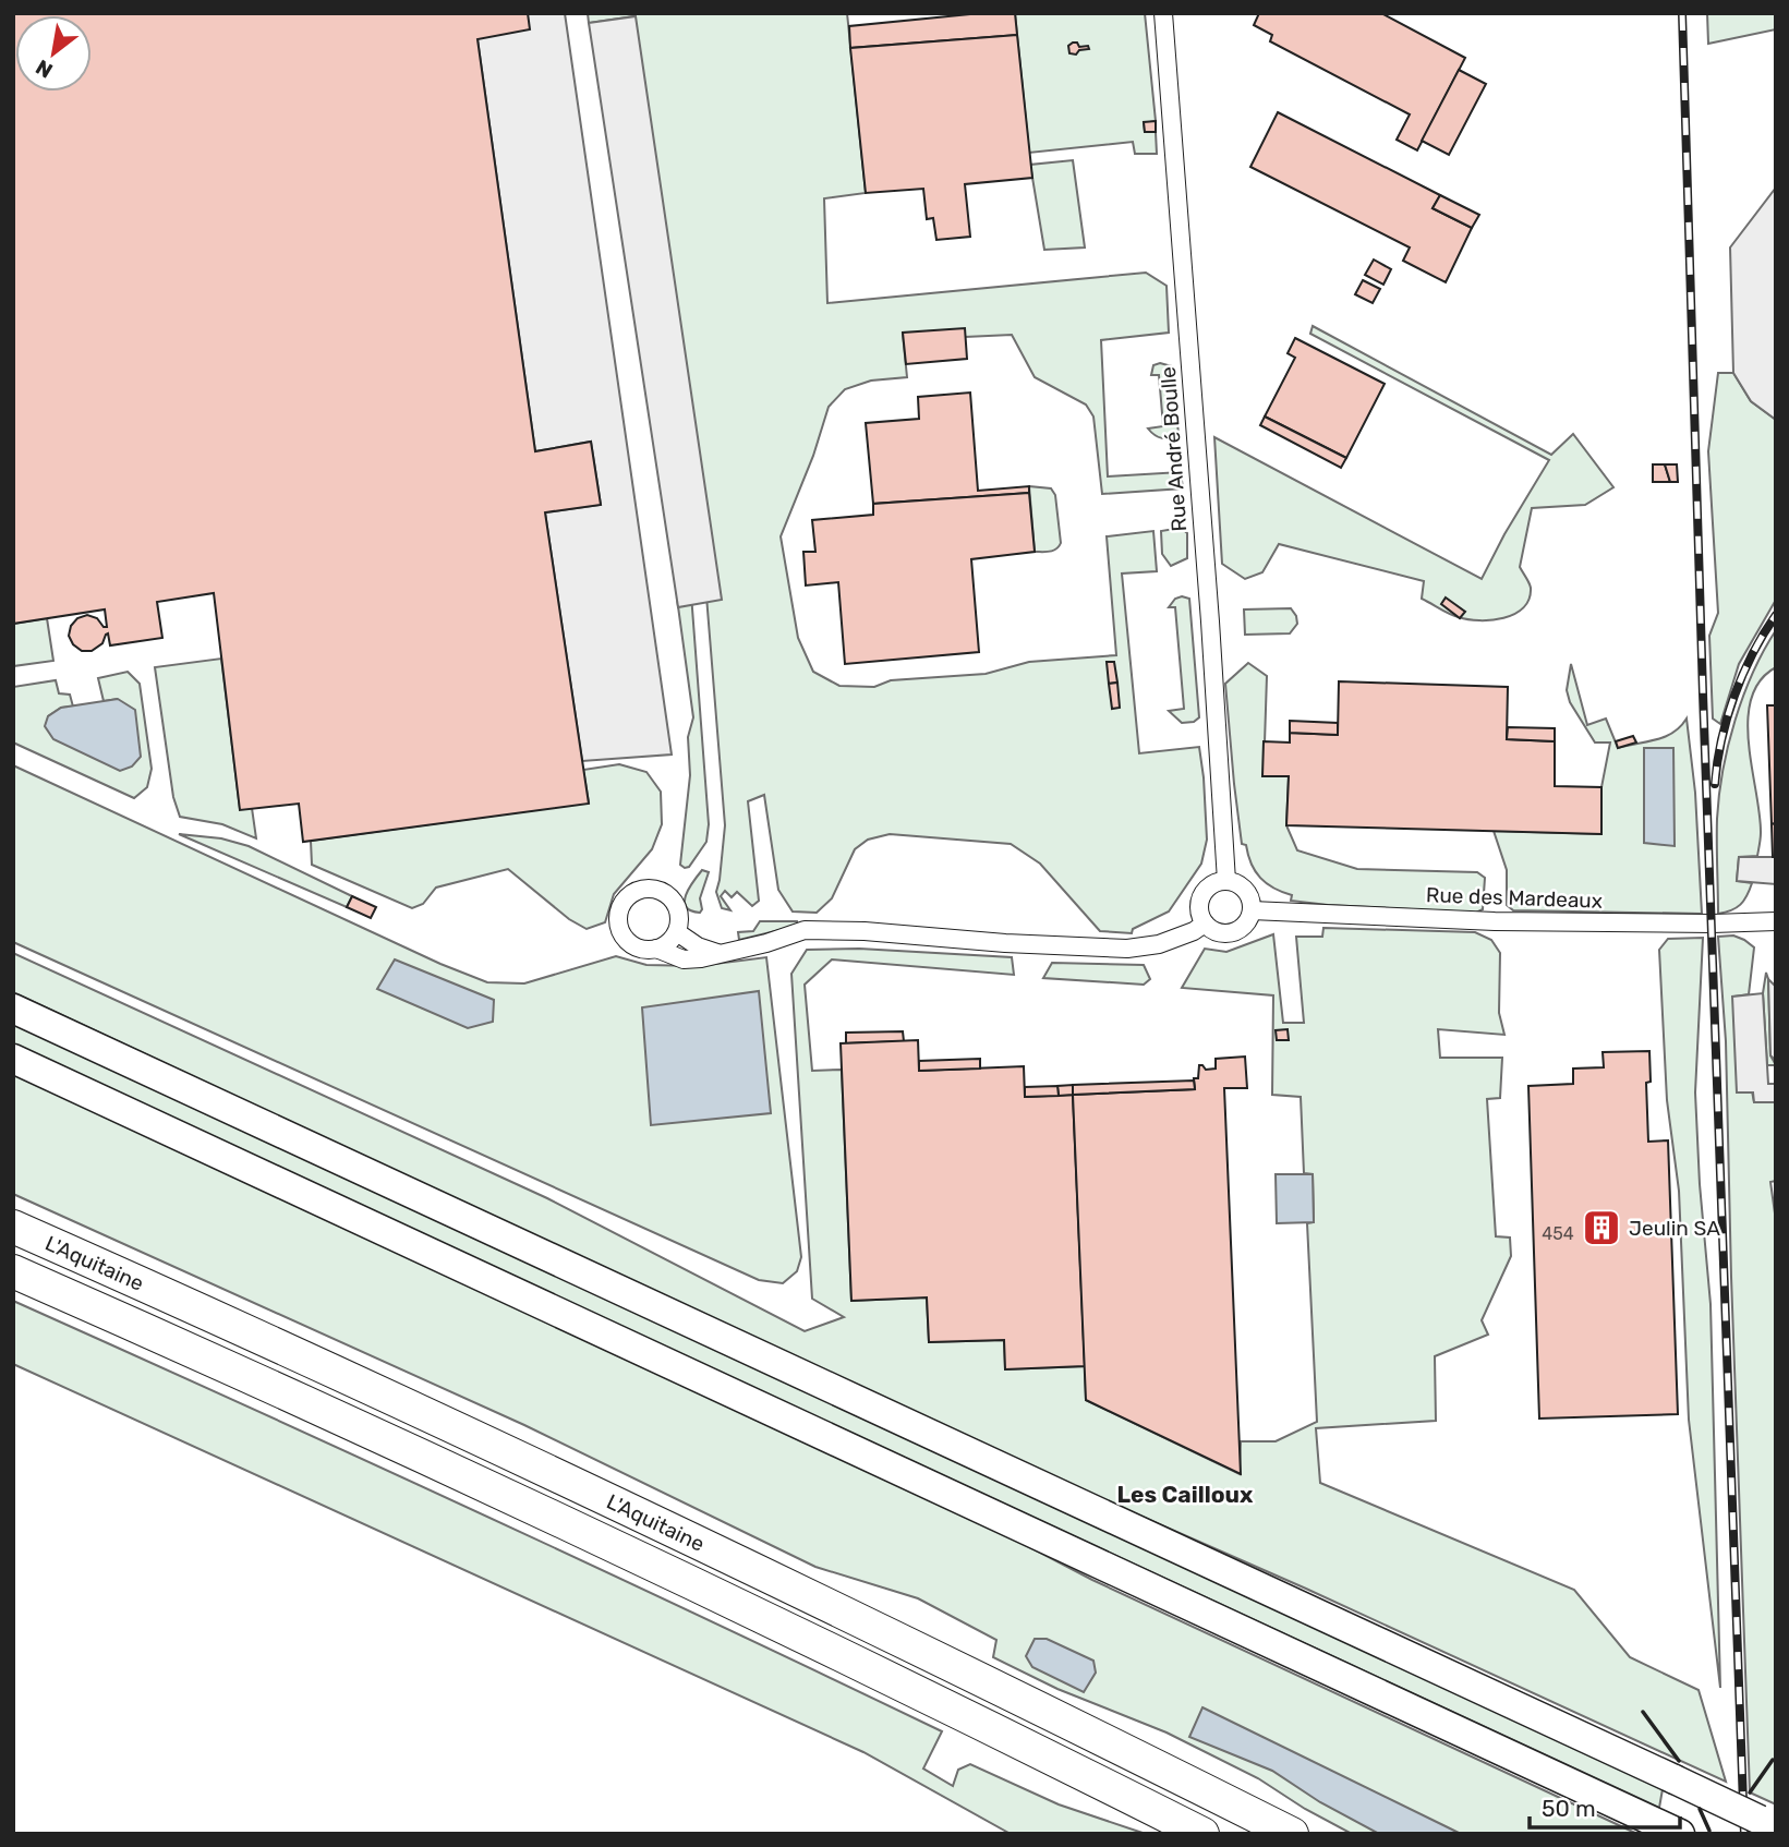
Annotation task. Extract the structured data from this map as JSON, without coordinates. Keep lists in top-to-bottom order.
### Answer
{
  "streets": {
    "highway": ["L'Aquitaine"],
    "street": ["Rue André Boulle", "Rue des Mardeaux"]
  },
  "crossings": [
    ["Rue André Boulle", "Rue des Mardeaux"]
  ],
  "districts": ["Les Cailloux"],
  "places": {
    "building": ["Jeulin SA"]
  },
  "house_numbers": ["454"],
  "scale_bar": "50 m",
  "north": "bottom left"
}
